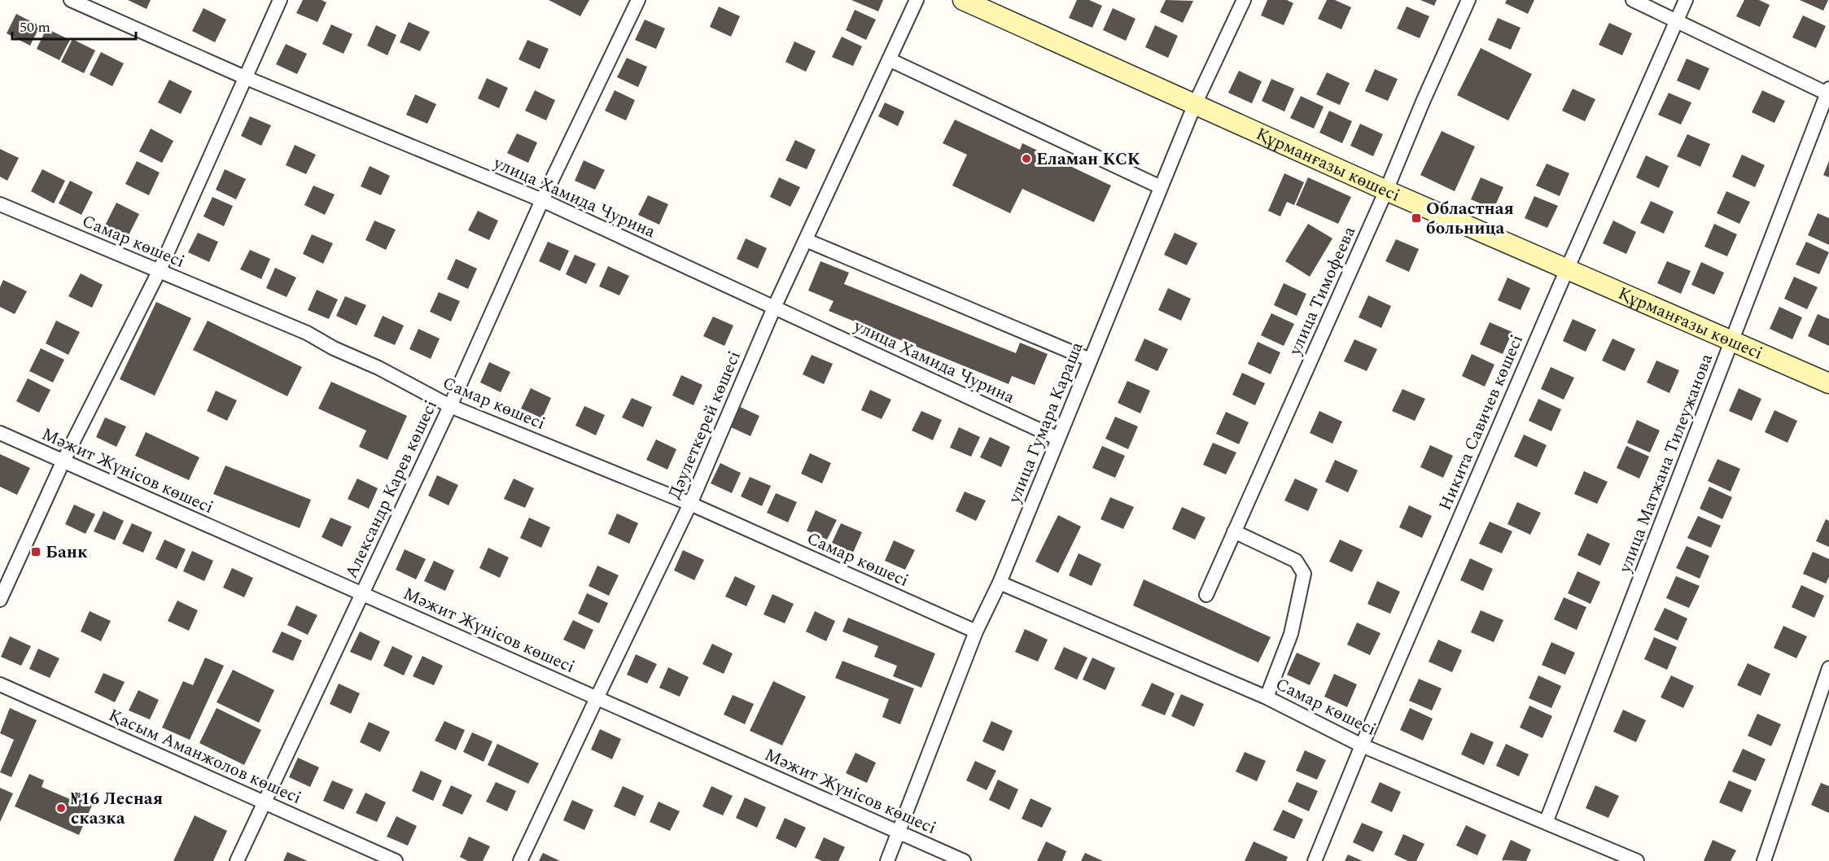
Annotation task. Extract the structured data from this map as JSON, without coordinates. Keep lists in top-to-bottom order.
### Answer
{
  "streets": {
    "street": [
      "Құрманғазы көшесі",
      "улица Хамида Чурина",
      "Самар көшесі",
      "улица Тимофеева",
      "улица Гумара Караша",
      "Никита Савичев көшесі",
      "Дәулеткерей көшесі",
      "улица Матжана Тилеужанова",
      "Мәжит Жүнісов көшесі",
      "Александр Карев көшесі",
      "Қасым Аманжолов көшесі"
    ]
  },
  "crossings": [
    ["Құрманғазы көшесі", "улица Тимофеева"],
    ["Құрманғазы көшесі", "улица Гумара Караша"],
    ["Құрманғазы көшесі", "Никита Савичев көшесі"],
    ["Құрманғазы көшесі", "улица Матжана Тилеужанова"],
    ["улица Хамида Чурина", "улица Гумара Караша"],
    ["улица Хамида Чурина", "Дәулеткерей көшесі"],
    ["улица Хамида Чурина", "Александр Карев көшесі"],
    ["Самар көшесі", "улица Гумара Караша"],
    ["Самар көшесі", "Никита Савичев көшесі"],
    ["Самар көшесі", "Дәулеткерей көшесі"],
    ["Самар көшесі", "улица Матжана Тилеужанова"],
    ["Самар көшесі", "Александр Карев көшесі"],
    ["улица Гумара Караша", "Мәжит Жүнісов көшесі"],
    ["Дәулеткерей көшесі", "Мәжит Жүнісов көшесі"],
    ["Мәжит Жүнісов көшесі", "Александр Карев көшесі"],
    ["Александр Карев көшесі", "Қасым Аманжолов көшесі"]
  ],
  "places": {
    "other": ["Еламан КСК", "№16 Лесная сказка"],
    "transit": ["Областная больница", "Банк"]
  },
  "scale_bar": "50 m"
}
